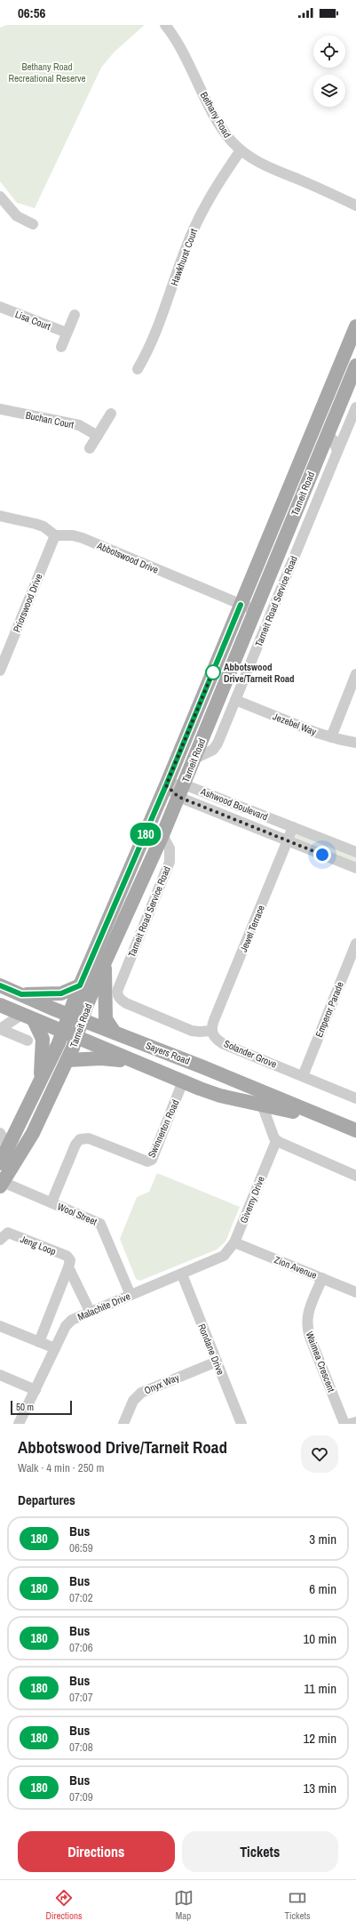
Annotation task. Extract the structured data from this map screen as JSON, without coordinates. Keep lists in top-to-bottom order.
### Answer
{
  "streets": {
    "main road": ["Tarneit Road", "Sayers Road"],
    "street": [
      "Bethany Road",
      "Hawkhurst Court",
      "Lisa Court",
      "Buchan Court",
      "Abbotswood Drive",
      "Tarneit Road Service Road",
      "Priorswood Drive",
      "Jezebel Way",
      "Ashwood Boulevard",
      "Jewel Terrace",
      "Emperor Parade",
      "Solander Grove",
      "Swinnerton Road",
      "Giverny Drive",
      "Wool Street",
      "Jeng Loop",
      "Zion Avenue",
      "Malachite Drive",
      "Rondane Drive",
      "Waimea Crescent",
      "Onyx Way"
    ]
  },
  "crossings": [
    ["Bethany Road", "Hawkhurst Court"],
    ["Tarneit Road", "Abbotswood Drive"],
    ["Tarneit Road", "Tarneit Road Service Road"],
    ["Tarneit Road", "Ashwood Boulevard"],
    ["Tarneit Road", "Sayers Road"],
    ["Tarneit Road", "Wool Street"],
    ["Abbotswood Drive", "Priorswood Drive"],
    ["Tarneit Road Service Road", "Jezebel Way"],
    ["Tarneit Road Service Road", "Jewel Terrace"],
    ["Tarneit Road Service Road", "Solander Grove"],
    ["Ashwood Boulevard", "Jewel Terrace"],
    ["Jewel Terrace", "Solander Grove"],
    ["Emperor Parade", "Solander Grove"],
    ["Sayers Road", "Swinnerton Road"],
    ["Swinnerton Road", "Wool Street"],
    ["Giverny Drive", "Zion Avenue"],
    ["Giverny Drive", "Malachite Drive"],
    ["Wool Street", "Malachite Drive"],
    ["Jeng Loop", "Malachite Drive"],
    ["Zion Avenue", "Waimea Crescent"],
    ["Malachite Drive", "Rondane Drive"],
    ["Rondane Drive", "Onyx Way"]
  ],
  "parks": ["Bethany Road Recreational Reserve"],
  "places": ["Abbotswood Drive/Tarneit Road"],
  "lines": ["bus line 180"],
  "scale_bar": "50 m",
  "page": {
    "status": "06:56",
    "on_map": "180",
    "scale": "50 m",
    "heading": [
      ["Abbotswood Drive/Tarneit Road", "Walk · 4 min · 250 m"],
      "Departures"
    ],
    "list": [
      {
        "mark": "180",
        "name": "Bus",
        "note": "06:59",
        "value": "3 min"
      },
      {
        "mark": "180",
        "name": "Bus",
        "note": "07:02",
        "value": "6 min"
      },
      {
        "mark": "180",
        "name": "Bus",
        "note": "07:06",
        "value": "10 min"
      },
      {
        "mark": "180",
        "name": "Bus",
        "note": "07:07",
        "value": "11 min"
      },
      {
        "mark": "180",
        "name": "Bus",
        "note": "07:08",
        "value": "12 min"
      },
      {
        "mark": "180",
        "name": "Bus",
        "note": "07:09",
        "value": "13 min"
      }
    ],
    "buttons": ["Directions", "Tickets"],
    "tabs": ["Directions", "Map", "Tickets"]
  }
}
